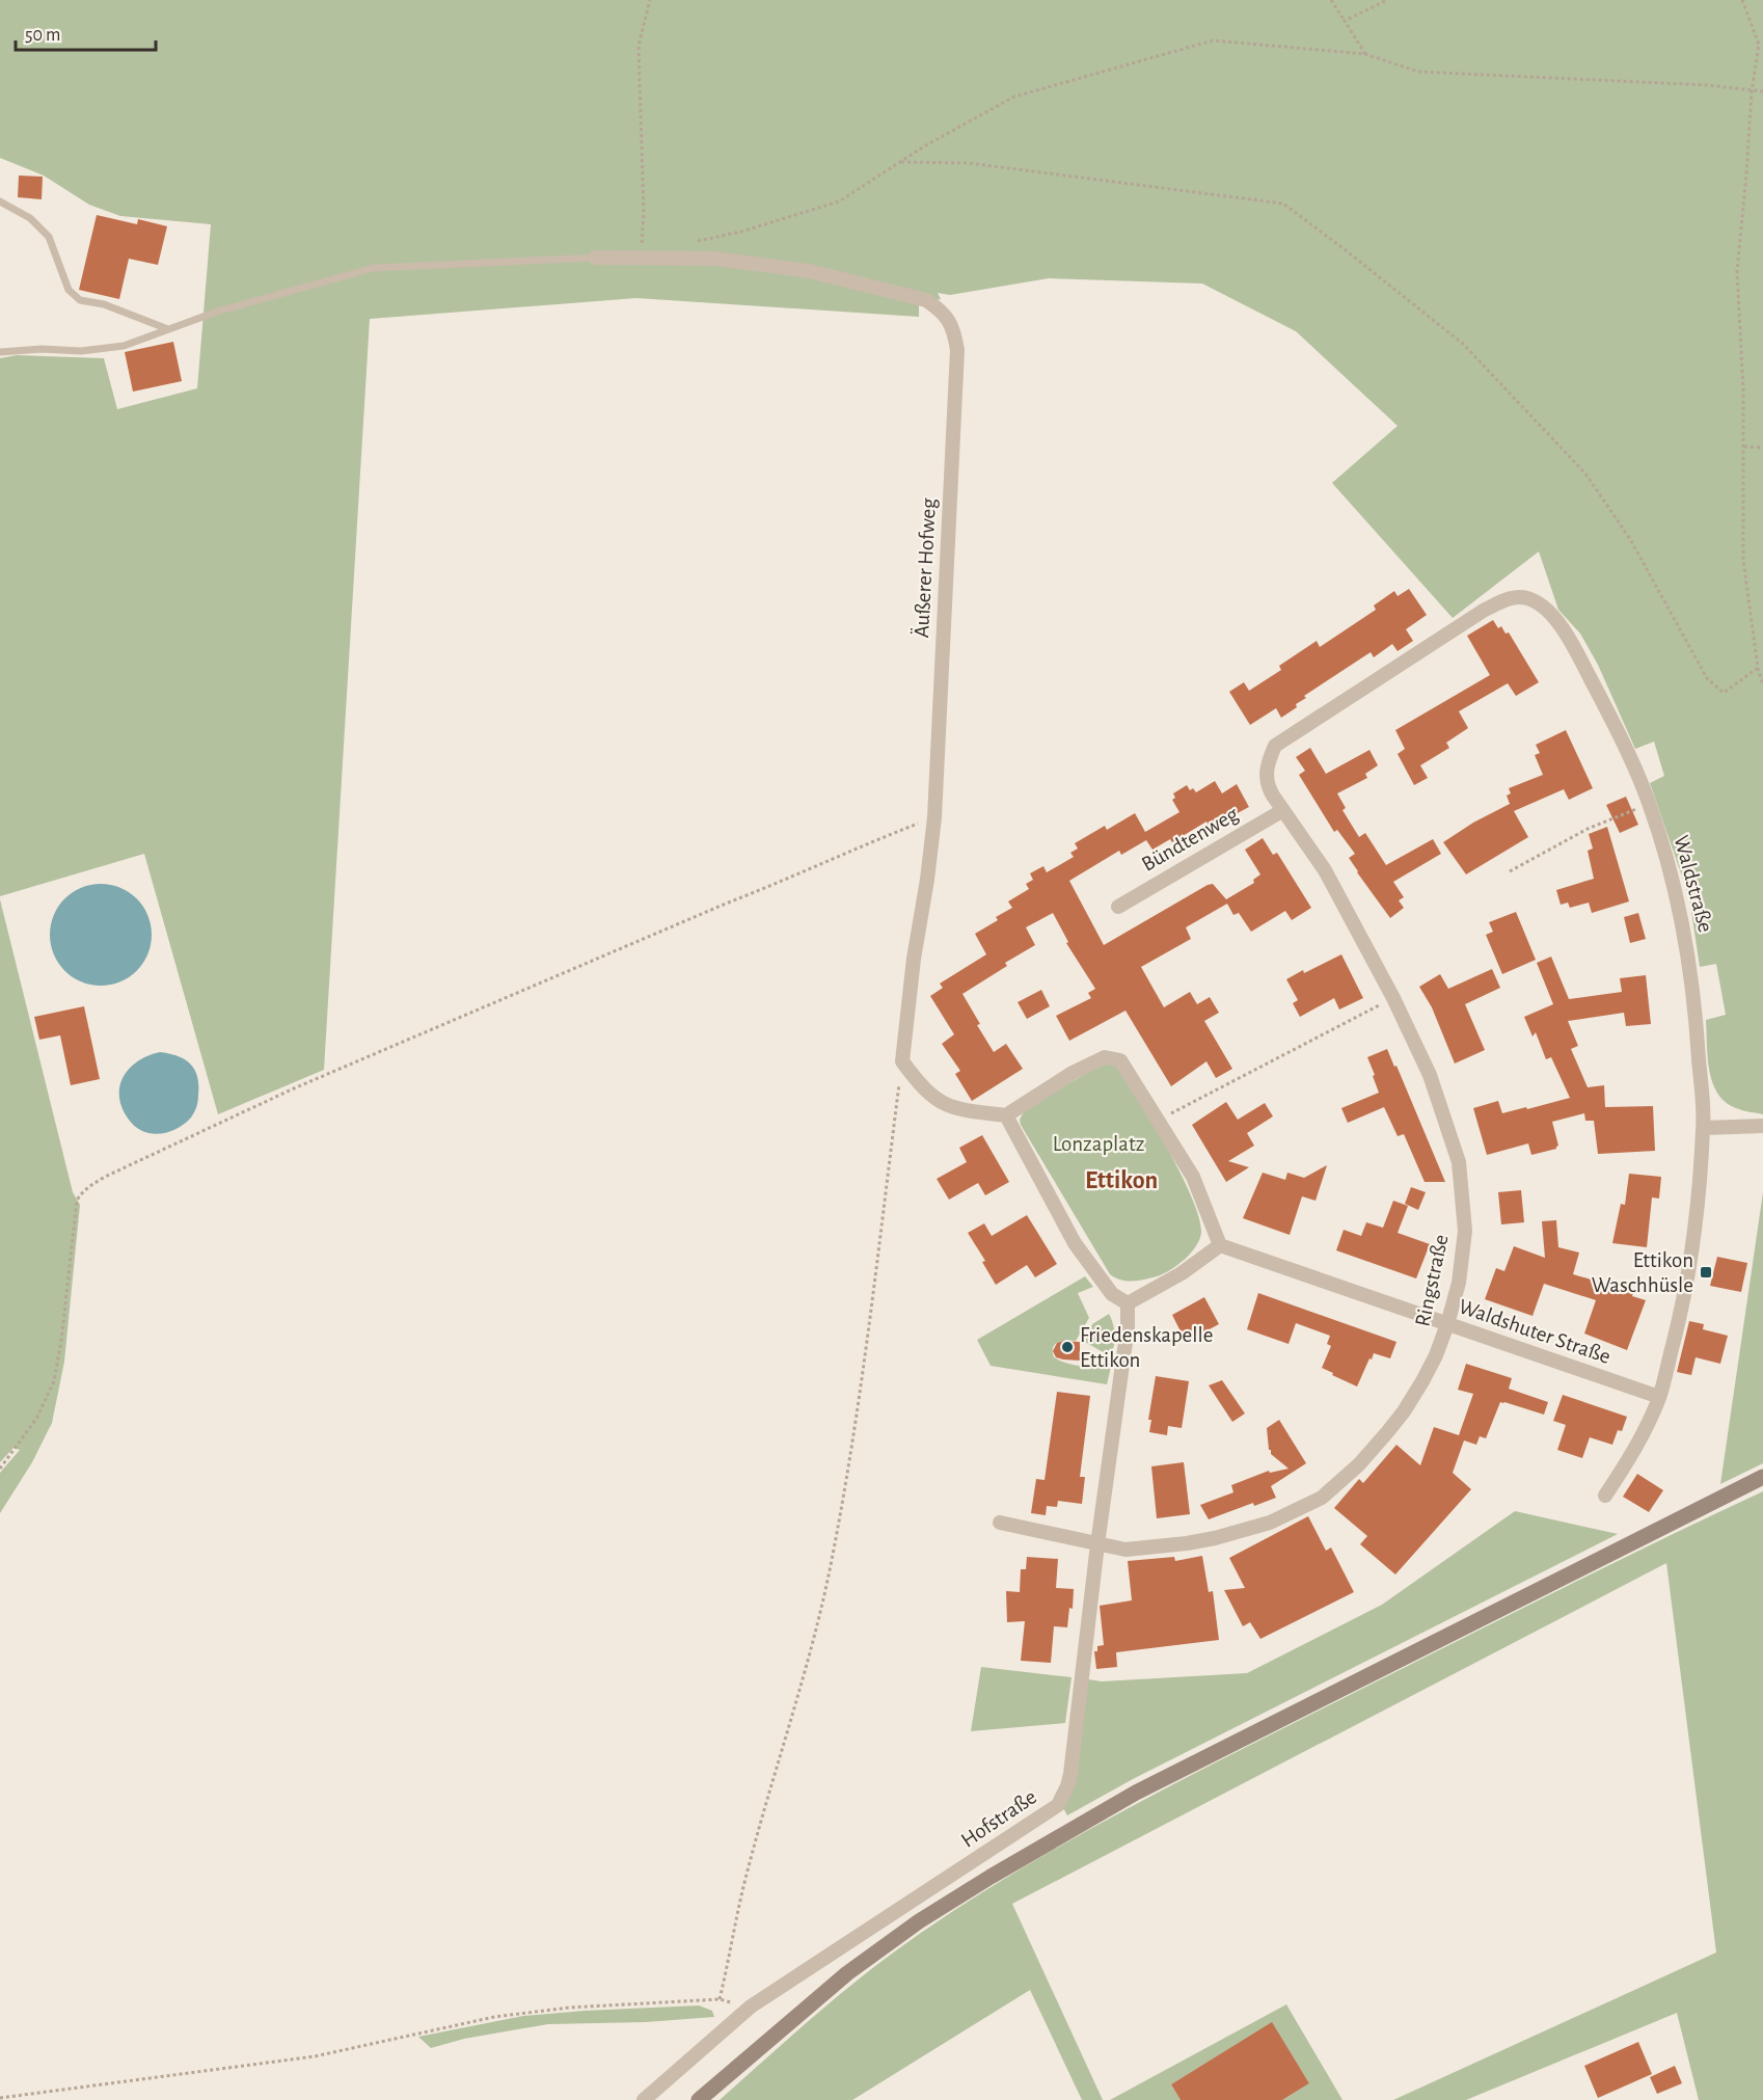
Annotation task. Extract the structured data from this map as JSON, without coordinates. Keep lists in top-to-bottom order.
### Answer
{
  "streets": {
    "street": [
      "Äußerer Hofweg",
      "Bündtenweg",
      "Waldstraße",
      "Ringstraße",
      "Waldshuter Straße",
      "Hofstraße"
    ]
  },
  "crossings": [
    ["Bündtenweg", "Ringstraße"],
    ["Waldstraße", "Ringstraße"],
    ["Waldstraße", "Waldshuter Straße"],
    ["Ringstraße", "Waldshuter Straße"],
    ["Ringstraße", "Hofstraße"]
  ],
  "districts": ["Ettikon"],
  "parks": ["Lonzaplatz"],
  "places": {
    "transit": ["Ettikon Waschhüsle"],
    "other": ["Friedenskapelle Ettikon"]
  },
  "scale_bar": "50 m"
}
